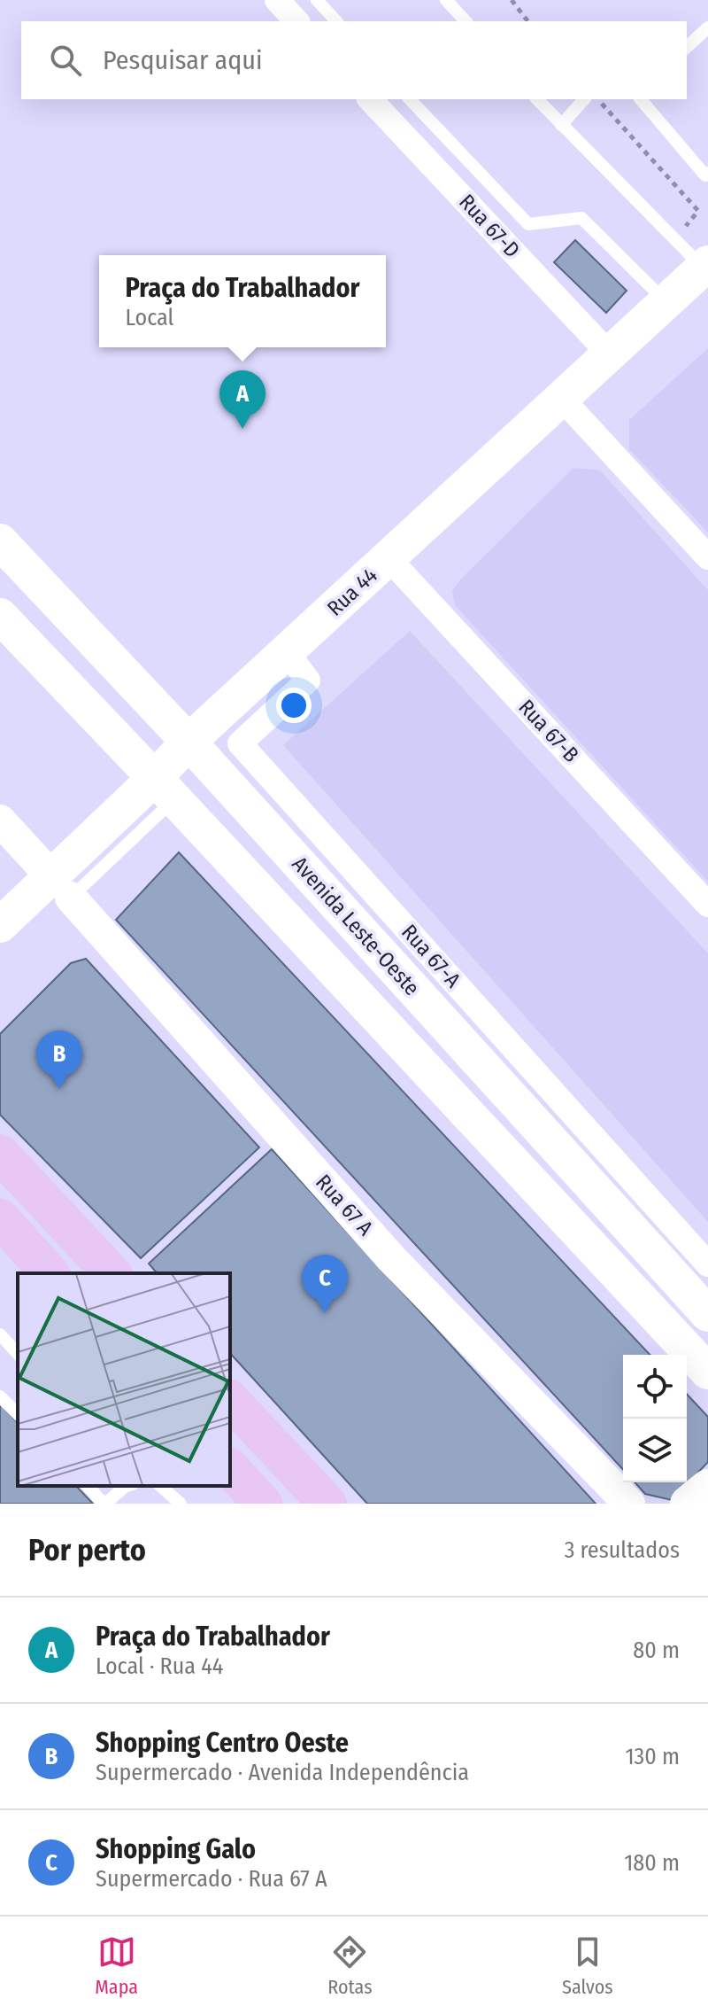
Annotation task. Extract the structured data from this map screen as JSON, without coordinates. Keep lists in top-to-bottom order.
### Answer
{
  "streets": {
    "main road": ["Rua 44", "Avenida Leste-Oeste"],
    "street": [
      "Rua 67-D",
      "Rua 67-B",
      "Rua 67-A",
      "Rua 67 A"
    ]
  },
  "crossings": [
    ["Rua 67-D", "Rua 44"],
    ["Rua 44", "Rua 67-B"],
    ["Rua 44", "Avenida Leste-Oeste"],
    ["Rua 44", "Rua 67-A"],
    ["Rua 44", "Rua 67 A"]
  ],
  "page": {
    "search": "Pesquisar aqui",
    "popup": ["Praça do Trabalhador", "Local"],
    "pins": ["A", "B", "C"],
    "heading": ["Por perto", "3 resultados"],
    "list": [
      {
        "mark": "A",
        "name": "Praça do Trabalhador",
        "note": "Local · Rua 44",
        "value": "80 m"
      },
      {
        "mark": "B",
        "name": "Shopping Centro Oeste",
        "note": "Supermercado · Avenida Independência",
        "value": "130 m"
      },
      {
        "mark": "C",
        "name": "Shopping Galo",
        "note": "Supermercado · Rua 67 A",
        "value": "180 m"
      }
    ],
    "nav": ["Mapa", "Rotas", "Salvos"]
  }
}
